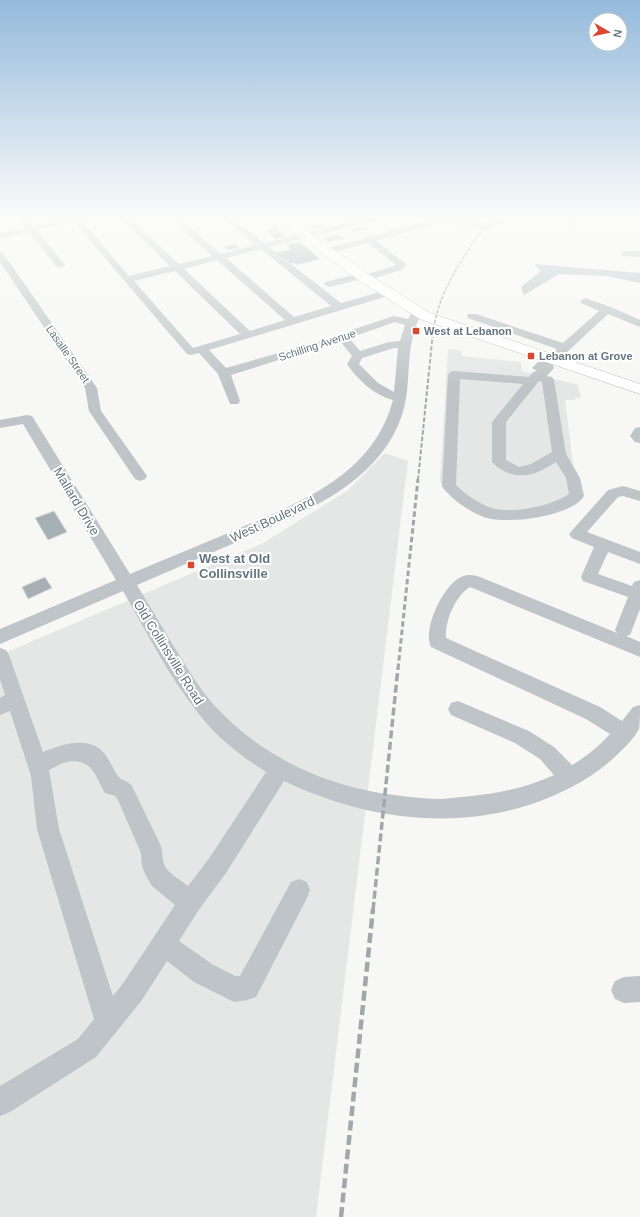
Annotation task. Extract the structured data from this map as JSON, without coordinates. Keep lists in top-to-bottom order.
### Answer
{
  "streets": {
    "street": [
      "Schilling Avenue",
      "Lasalle Street",
      "Mallard Drive",
      "West Boulevard",
      "Old Collinsville Road"
    ]
  },
  "crossings": [
    ["Schilling Avenue", "West Boulevard"],
    ["Mallard Drive", "West Boulevard"],
    ["Mallard Drive", "Old Collinsville Road"],
    ["West Boulevard", "Old Collinsville Road"]
  ],
  "places": {
    "transit": ["West at Lebanon", "Lebanon at Grove", "West at Old Collinsville"]
  },
  "north": "right"
}
